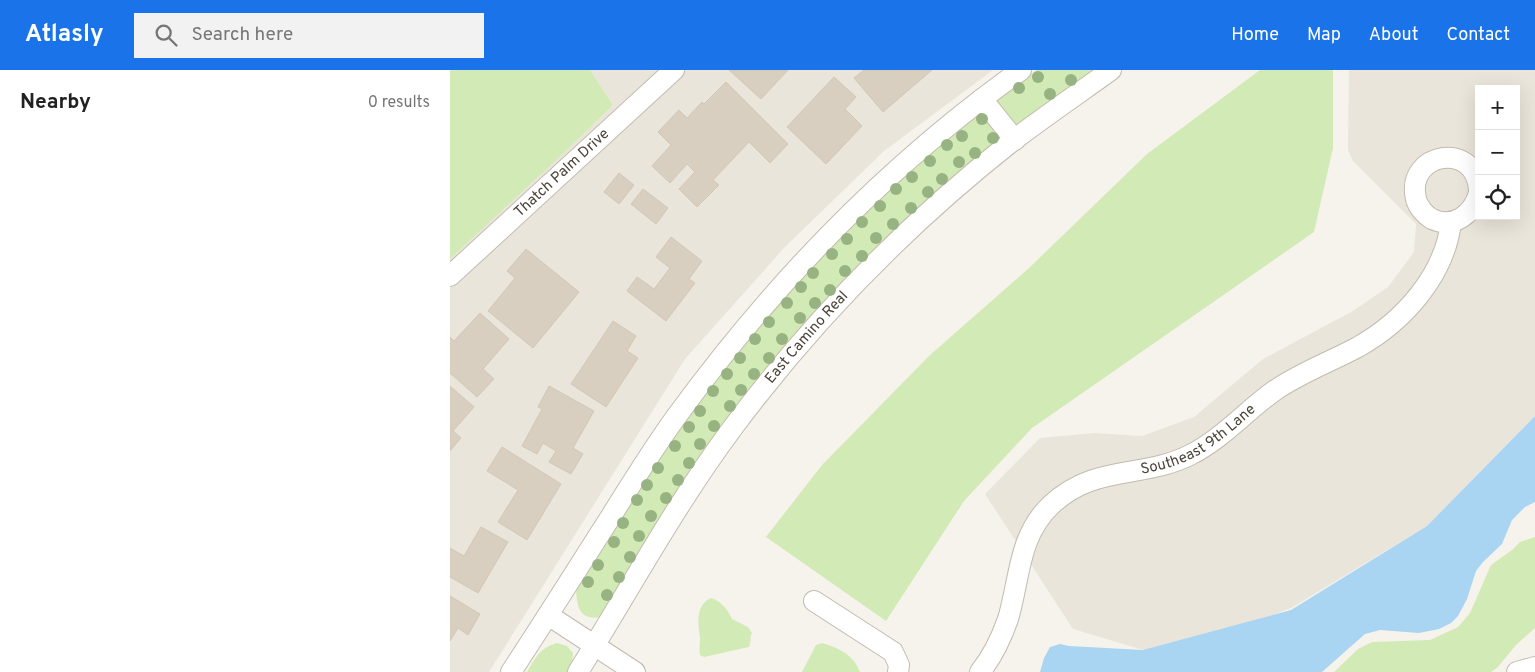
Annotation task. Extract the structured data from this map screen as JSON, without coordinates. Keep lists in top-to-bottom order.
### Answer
{
  "streets": {
    "street": ["Thatch Palm Drive", "East Camino Real", "Southeast 9th Lane"]
  },
  "page": {
    "header": "Atlasly",
    "search": "Search here",
    "nav": [
      "Home",
      "Map",
      "About",
      "Contact"
    ],
    "heading": ["Nearby", "0 results"],
    "map_buttons": ["+", "−"]
  }
}
